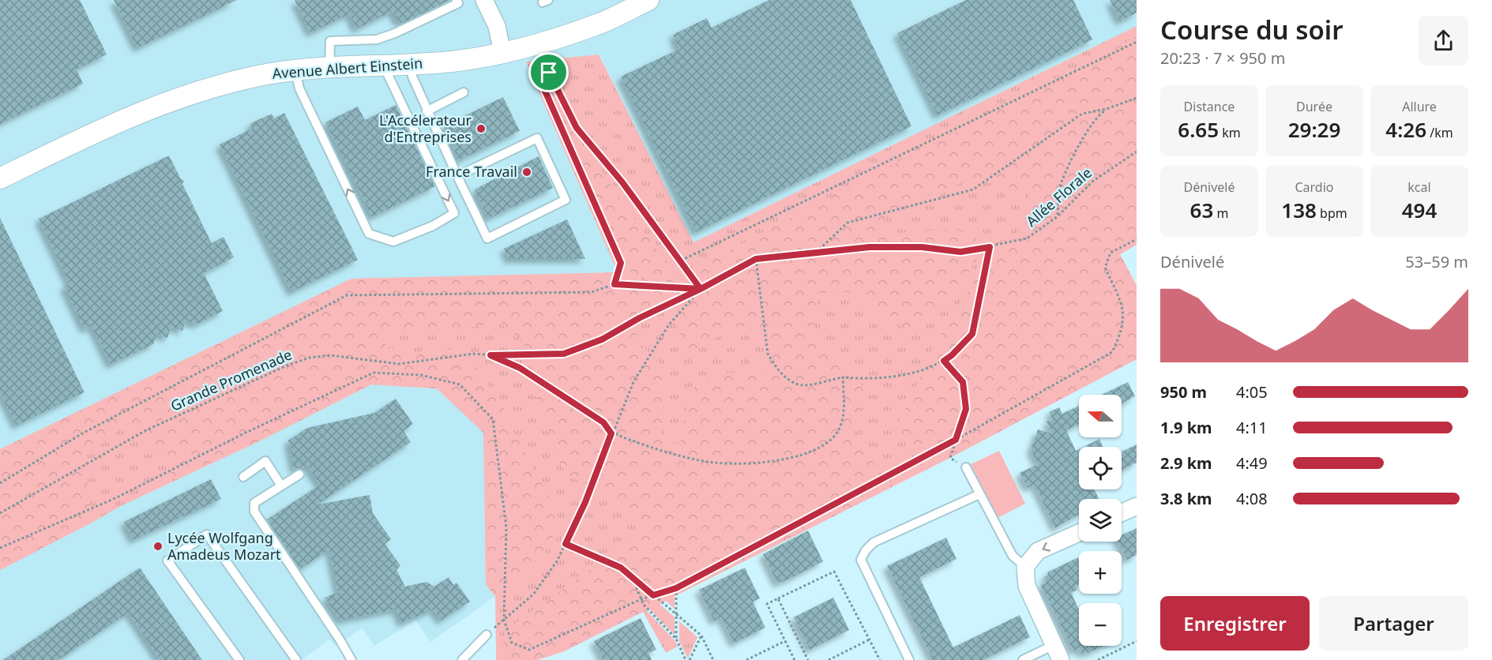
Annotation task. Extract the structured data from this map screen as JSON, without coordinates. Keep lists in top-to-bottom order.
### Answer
{
  "streets": {
    "street": ["Avenue Albert Einstein"],
    "path": ["Allée Florale", "Grande Promenade"]
  },
  "crossings": [
    ["Allée Florale", "Grande Promenade"]
  ],
  "places": ["L'Accélerateur d'Entreprises", "France Travail", "Lycée Wolfgang Amadeus Mozart"],
  "north": "left",
  "page": {
    "heading": ["Course du soir", "20:23 · 7 × 950 m"],
    "stats": [
      ["Distance", "6.65 km"],
      ["Durée", "29:29"],
      ["Allure", "4:26 /km"],
      ["Dénivelé", "63 m"],
      ["Cardio", "138 bpm"],
      ["kcal", "494"]
    ],
    "chart": ["Dénivelé", "53–59 m"],
    "list": [
      {
        "name": "950 m",
        "note": "4:05"
      },
      {
        "name": "1.9 km",
        "note": "4:11"
      },
      {
        "name": "2.9 km",
        "note": "4:49"
      },
      {
        "name": "3.8 km",
        "note": "4:08"
      }
    ],
    "map_buttons": ["+", "−"],
    "buttons": ["Enregistrer", "Partager"]
  }
}
